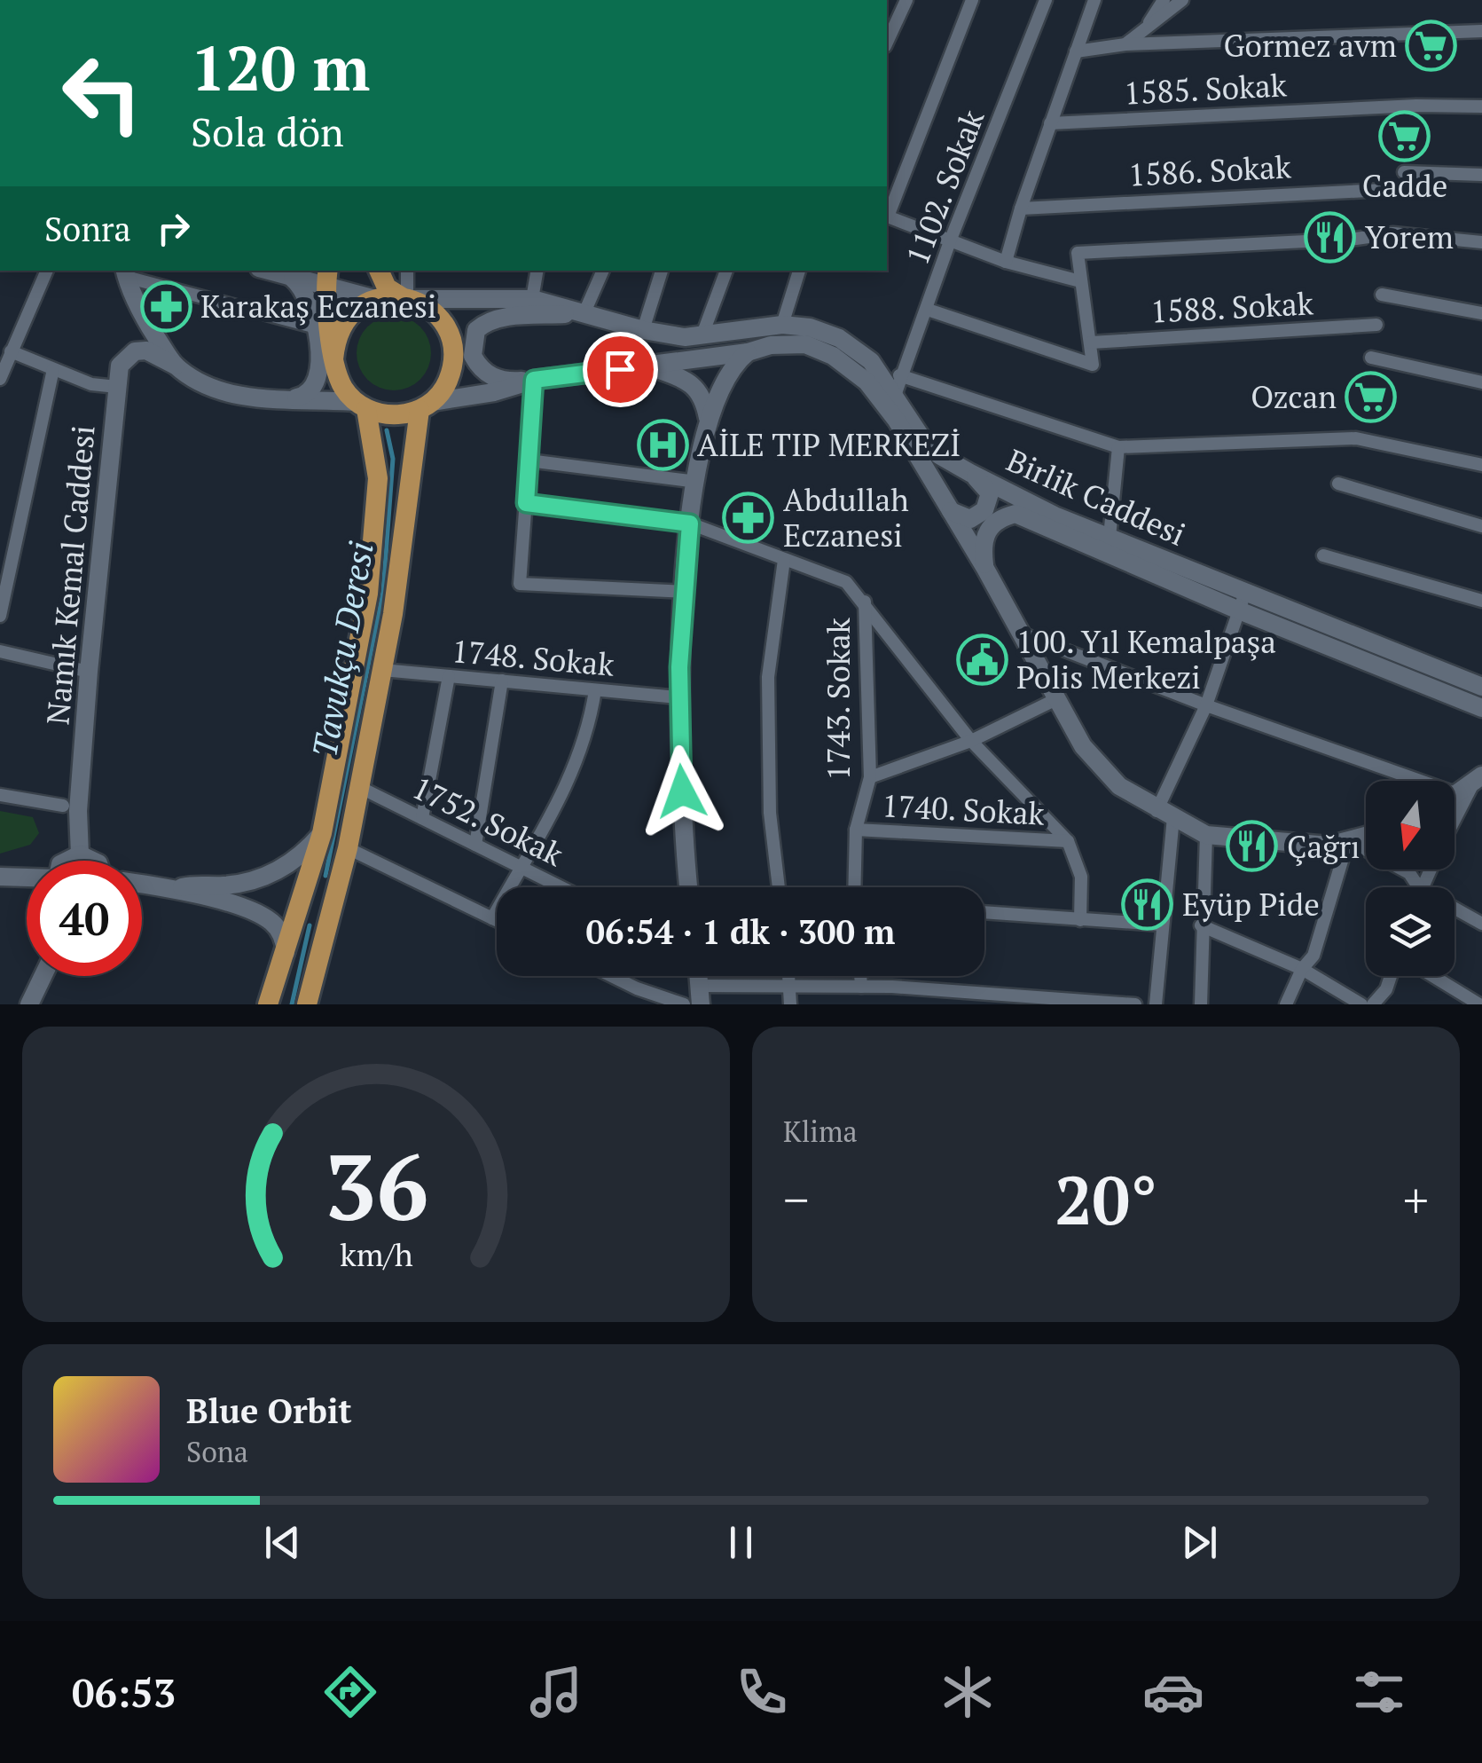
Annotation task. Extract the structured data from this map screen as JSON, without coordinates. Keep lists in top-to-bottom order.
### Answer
{
  "streets": {
    "main road": ["Birlik Caddesi", "Namık Kemal Caddesi"],
    "street": [
      "1585. Sokak",
      "1586. Sokak",
      "1102. Sokak",
      "1588. Sokak",
      "1748. Sokak",
      "1743. Sokak",
      "1740. Sokak",
      "1752. Sokak"
    ]
  },
  "crossings": [
    ["1102. Sokak", "Birlik Caddesi"],
    ["1743. Sokak", "1740. Sokak"]
  ],
  "water": ["Tavukçu Deresi"],
  "places": {
    "supermarket": ["Gormez avm", "Cadde", "Ozcan"],
    "restaurant": ["Yorem", "Çağrı", "Eyüp Pide"],
    "pharmacy": ["Karakaş Eczanesi", "Abdullah Eczanesi"],
    "hospital": ["AİLE TIP MERKEZİ"],
    "public building": ["100. Yıl Kemalpaşa Polis Merkezi"]
  },
  "north": "bottom",
  "page": {
    "turn": ["120 m", "Sola dön"],
    "then": "Sonra",
    "limit": "40",
    "trip": "06:54 · 1 dk · 300 m",
    "tile": "Klima",
    "heat": ["−", "20°", "+"],
    "song": ["Blue Orbit", "Sona"],
    "tabs": "06:53",
    "gauge": ["36", "km/h"]
  }
}
